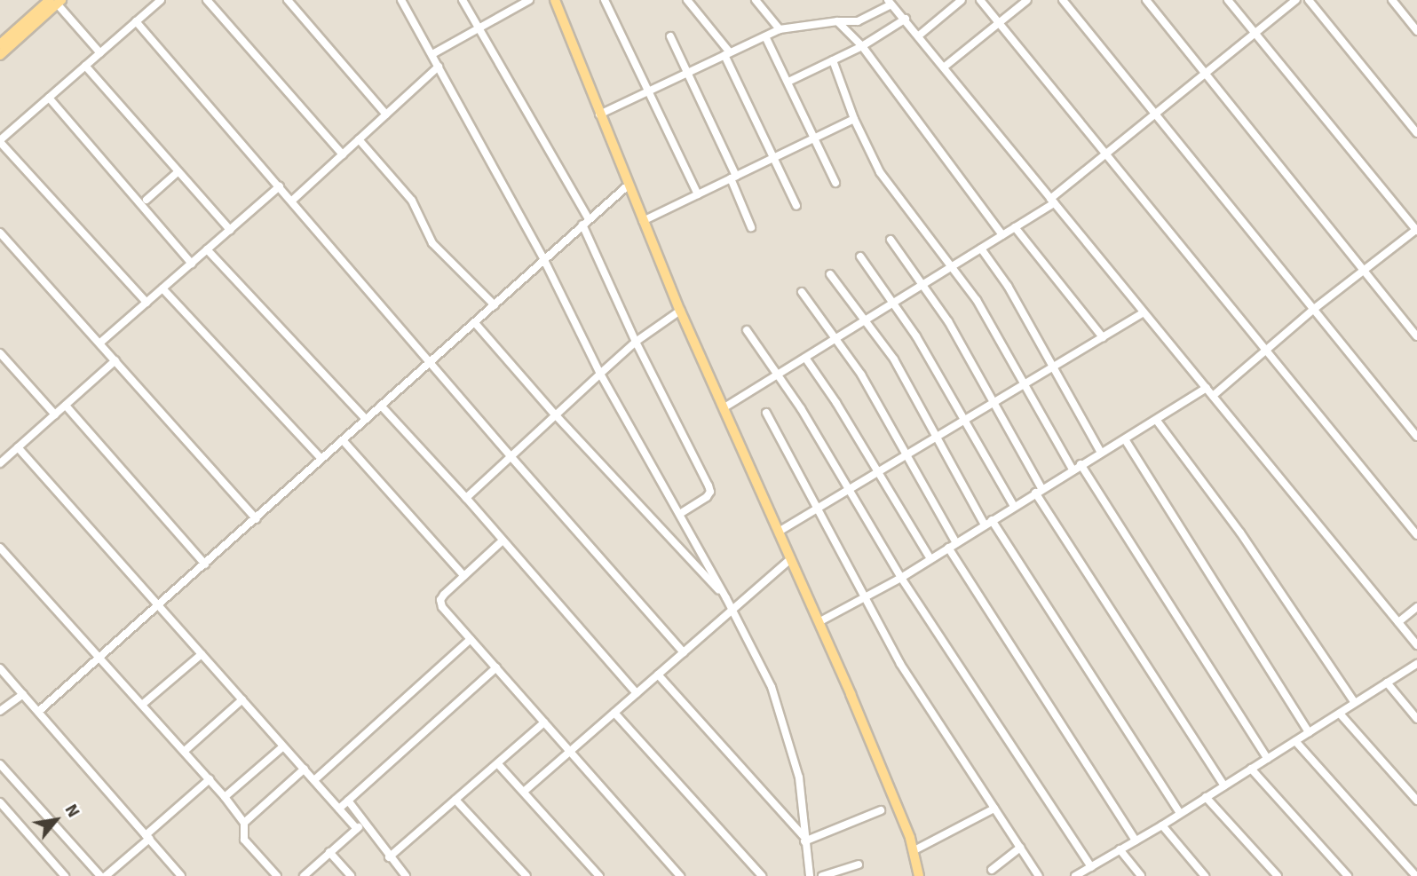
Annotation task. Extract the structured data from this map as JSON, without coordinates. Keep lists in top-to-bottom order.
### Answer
{
  "north": "top right"
}
